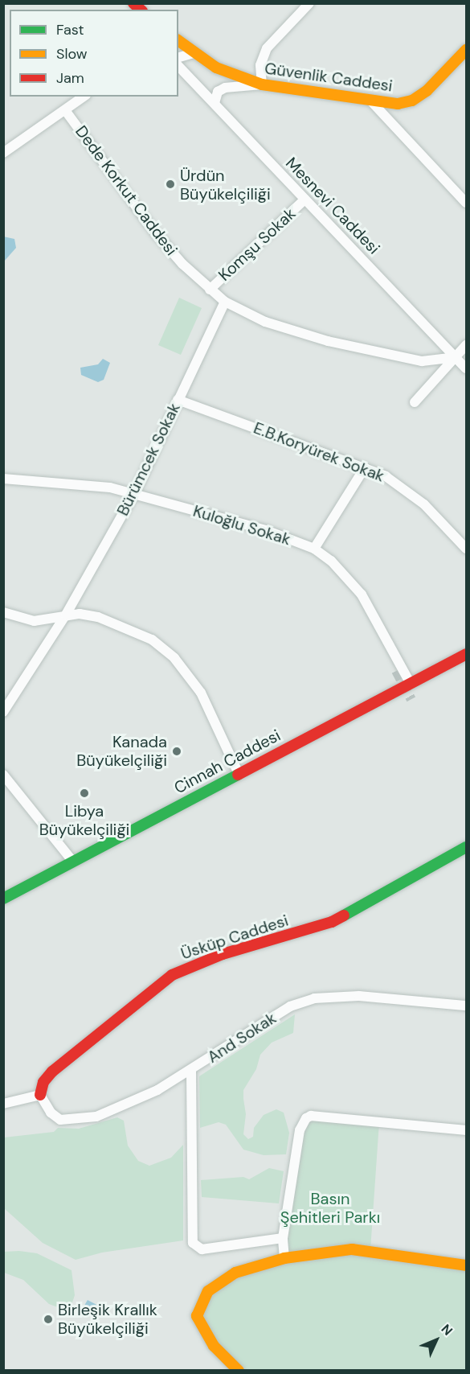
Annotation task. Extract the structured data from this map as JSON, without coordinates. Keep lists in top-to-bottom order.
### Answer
{
  "streets": {
    "main road": ["Güvenlik Caddesi", "Cinnah Caddesi", "Üsküp Caddesi"],
    "street": [
      "Dede Korkut Caddesi",
      "Mesnevi Caddesi",
      "Komşu Sokak",
      "E.B.Koryürek Sokak",
      "Bürümcek Sokak",
      "Kuloğlu Sokak",
      "And Sokak"
    ]
  },
  "crossings": [
    ["Dede Korkut Caddesi", "Mesnevi Caddesi"],
    ["Dede Korkut Caddesi", "Komşu Sokak"],
    ["Dede Korkut Caddesi", "Bürümcek Sokak"],
    ["Mesnevi Caddesi", "Komşu Sokak"],
    ["E.B.Koryürek Sokak", "Bürümcek Sokak"],
    ["Bürümcek Sokak", "Kuloğlu Sokak"],
    ["Kuloğlu Sokak", "Cinnah Caddesi"],
    ["Üsküp Caddesi", "And Sokak"]
  ],
  "parks": ["Basın Şehitleri Parkı"],
  "places": [
    "Ürdün Büyükelçiliği",
    "Kanada Büyükelçiliği",
    "Libya Büyükelçiliği",
    "Birleşik Krallık Büyükelçiliği"
  ],
  "legend": ["Fast", "Slow", "Jam"],
  "north": "top right"
}
